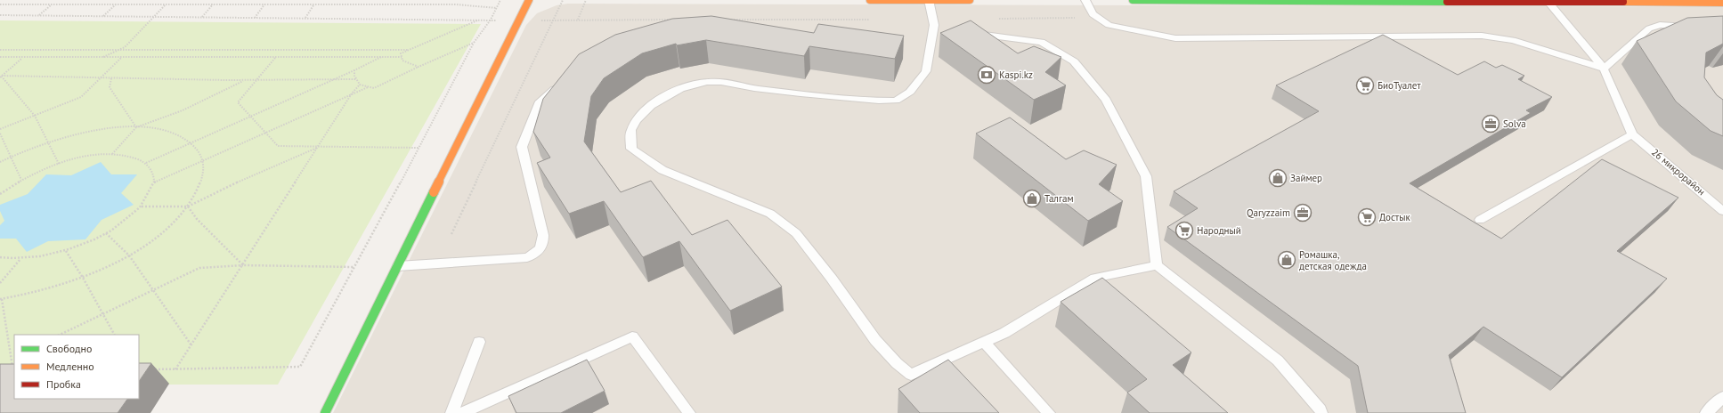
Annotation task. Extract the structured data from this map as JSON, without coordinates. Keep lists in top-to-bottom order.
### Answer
{
  "streets": {
    "lane": ["26 микрорайон"]
  },
  "places": {
    "bank": ["Kaspi.kz"],
    "supermarket": ["БиоТуалет", "Достык", "Народный"],
    "office": ["Solva", "Qaryzzaim"],
    "shop": ["Займер", "Талгам", "Ромашка, детская одежда"]
  },
  "legend": ["Свободно", "Медленно", "Пробка"]
}
